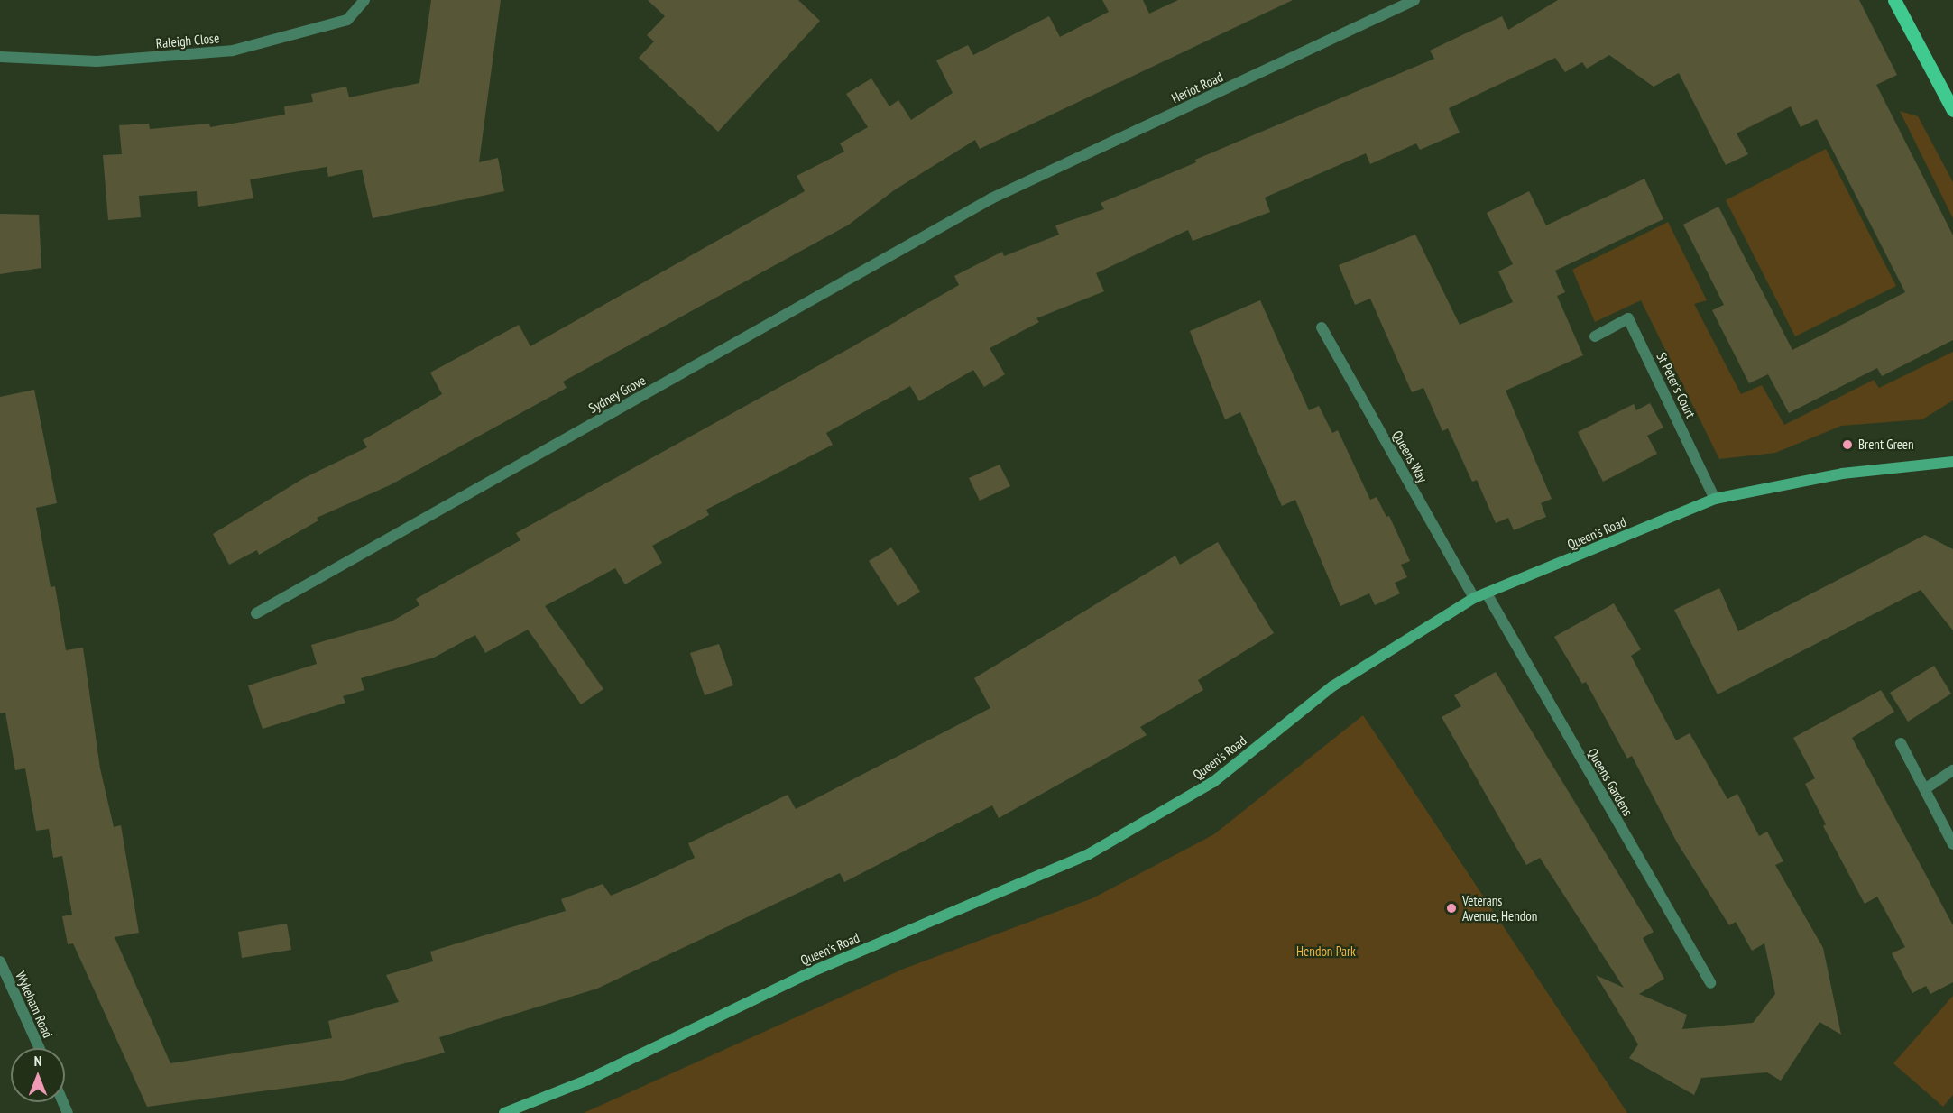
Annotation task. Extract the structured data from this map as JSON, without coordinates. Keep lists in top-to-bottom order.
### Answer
{
  "streets": {
    "main road": ["Queen's Road"],
    "street": [
      "Raleigh Close",
      "Heriot Road",
      "St Peter's Court",
      "Sydney Grove",
      "Queens Way",
      "Queens Gardens",
      "Wykeham Road"
    ]
  },
  "crossings": [
    ["Heriot Road", "Sydney Grove"],
    ["St Peter's Court", "Queen's Road"],
    ["Queens Way", "Queen's Road"],
    ["Queen's Road", "Queens Gardens"]
  ],
  "parks": ["Hendon Park"],
  "places": ["Brent Green", "Veterans Avenue, Hendon"],
  "north": "top"
}
